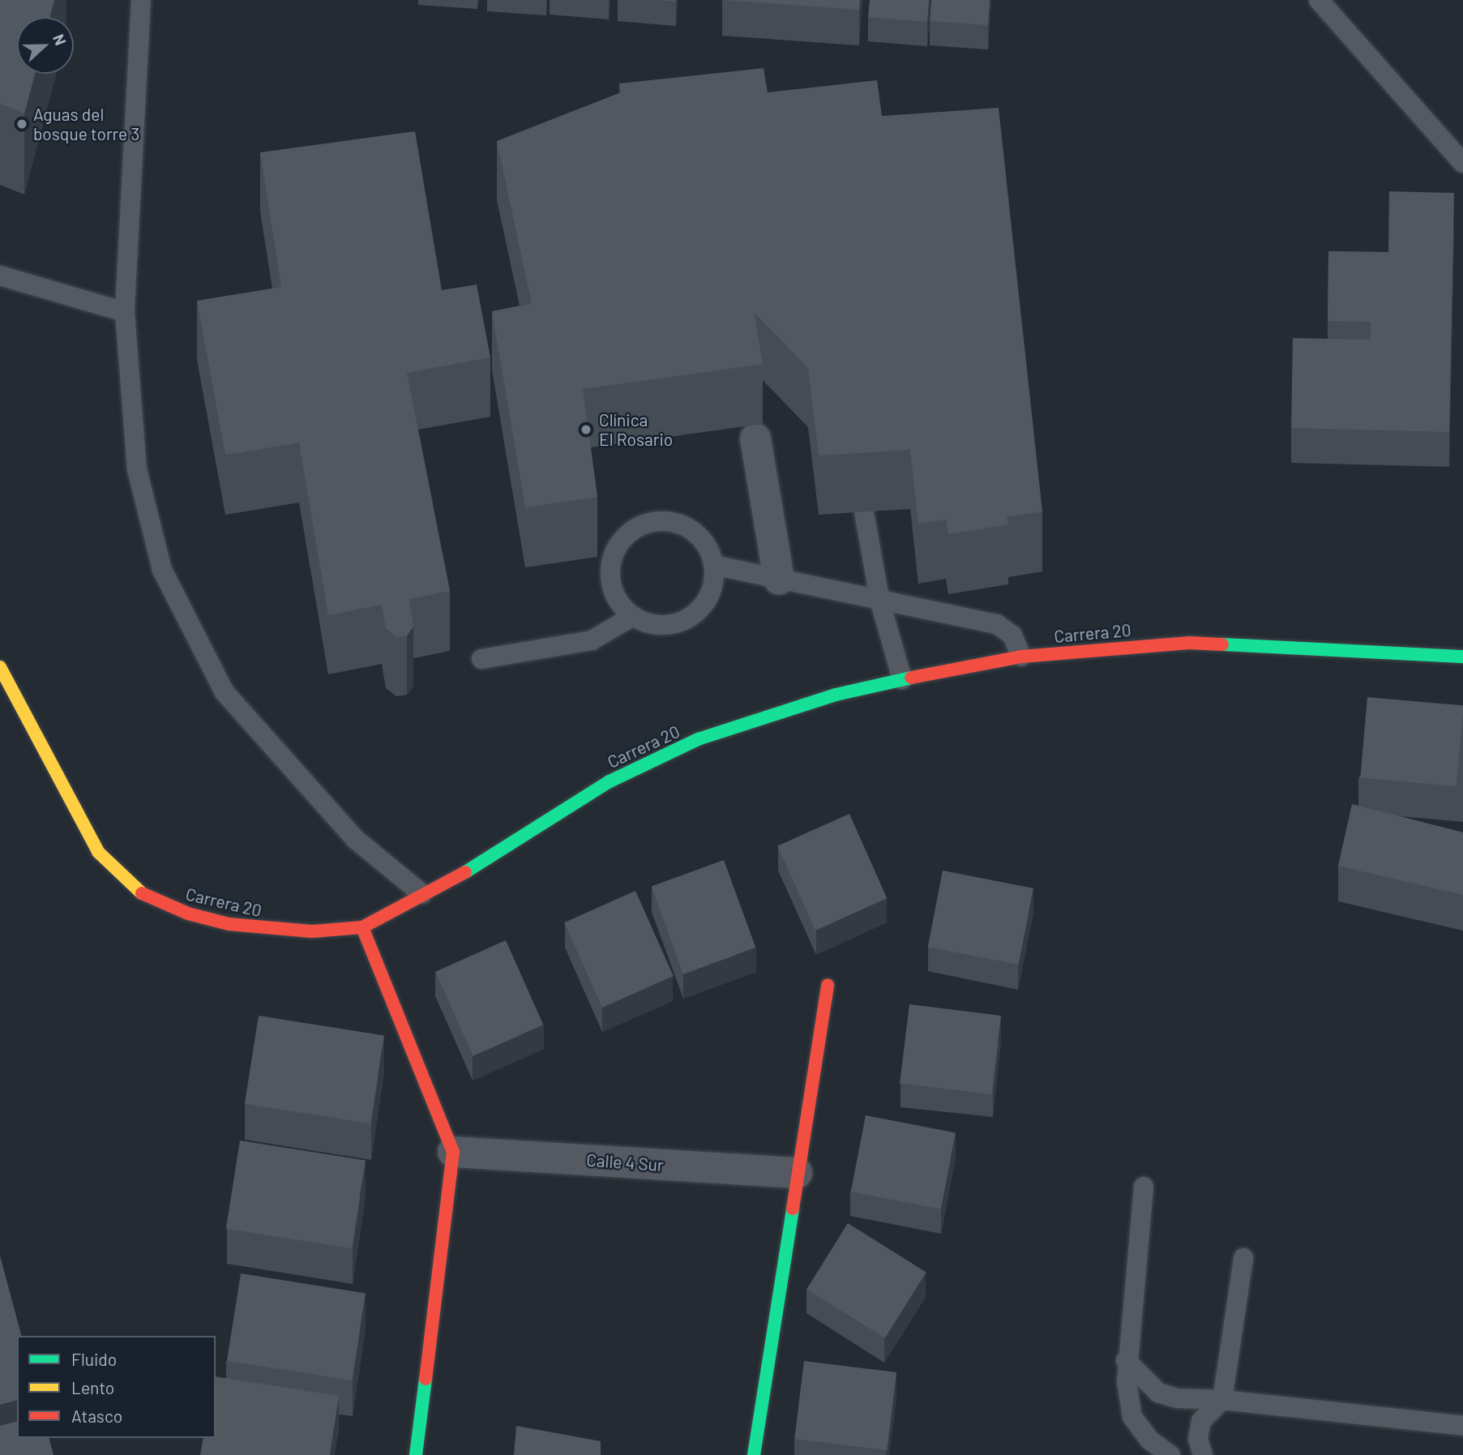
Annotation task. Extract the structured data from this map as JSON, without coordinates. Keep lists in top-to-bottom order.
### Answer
{
  "streets": {
    "street": ["Carrera 20", "Calle 4 Sur"]
  },
  "places": ["Aguas del bosque torre 3", "Clínica El Rosario"],
  "legend": ["Fluido", "Lento", "Atasco"],
  "north": "right"
}
